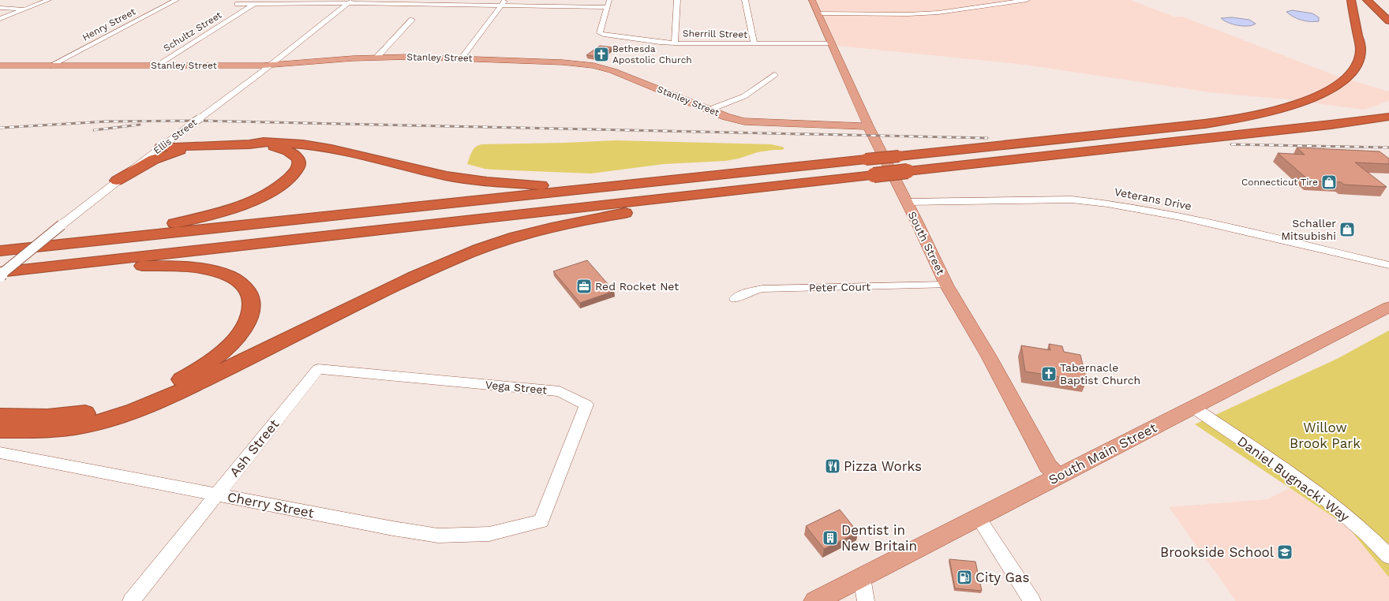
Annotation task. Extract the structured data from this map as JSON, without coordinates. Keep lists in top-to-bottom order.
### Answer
{
  "streets": {
    "main road": ["Stanley Street", "South Street", "South Main Street"],
    "street": [
      "Henry Street",
      "Schultz Street",
      "Sherrill Street",
      "Ellis Street",
      "Veterans Drive",
      "Peter Court",
      "Vega Street",
      "Ash Street",
      "Daniel Bugnacki Way",
      "Cherry Street"
    ]
  },
  "crossings": [
    ["Henry Street", "Stanley Street"],
    ["Schultz Street", "Stanley Street"],
    ["Sherrill Street", "South Street"],
    ["Stanley Street", "Ellis Street"],
    ["Stanley Street", "South Street"],
    ["Veterans Drive", "South Street"],
    ["South Street", "Peter Court"],
    ["South Street", "South Main Street"],
    ["Vega Street", "Ash Street"],
    ["Vega Street", "Cherry Street"],
    ["Ash Street", "Cherry Street"],
    ["South Main Street", "Daniel Bugnacki Way"]
  ],
  "parks": ["Willow Brook Park"],
  "places": {
    "church": ["Bethesda Apostolic Church", "Tabernacle Baptist Church"],
    "shop": ["Connecticut Tire", "Schaller Mitsubishi"],
    "office": ["Red Rocket Net"],
    "restaurant": ["Pizza Works"],
    "building": ["Dentist in New Britain"],
    "school or university": ["Brookside School"],
    "fuel station": ["City Gas"]
  }
}
